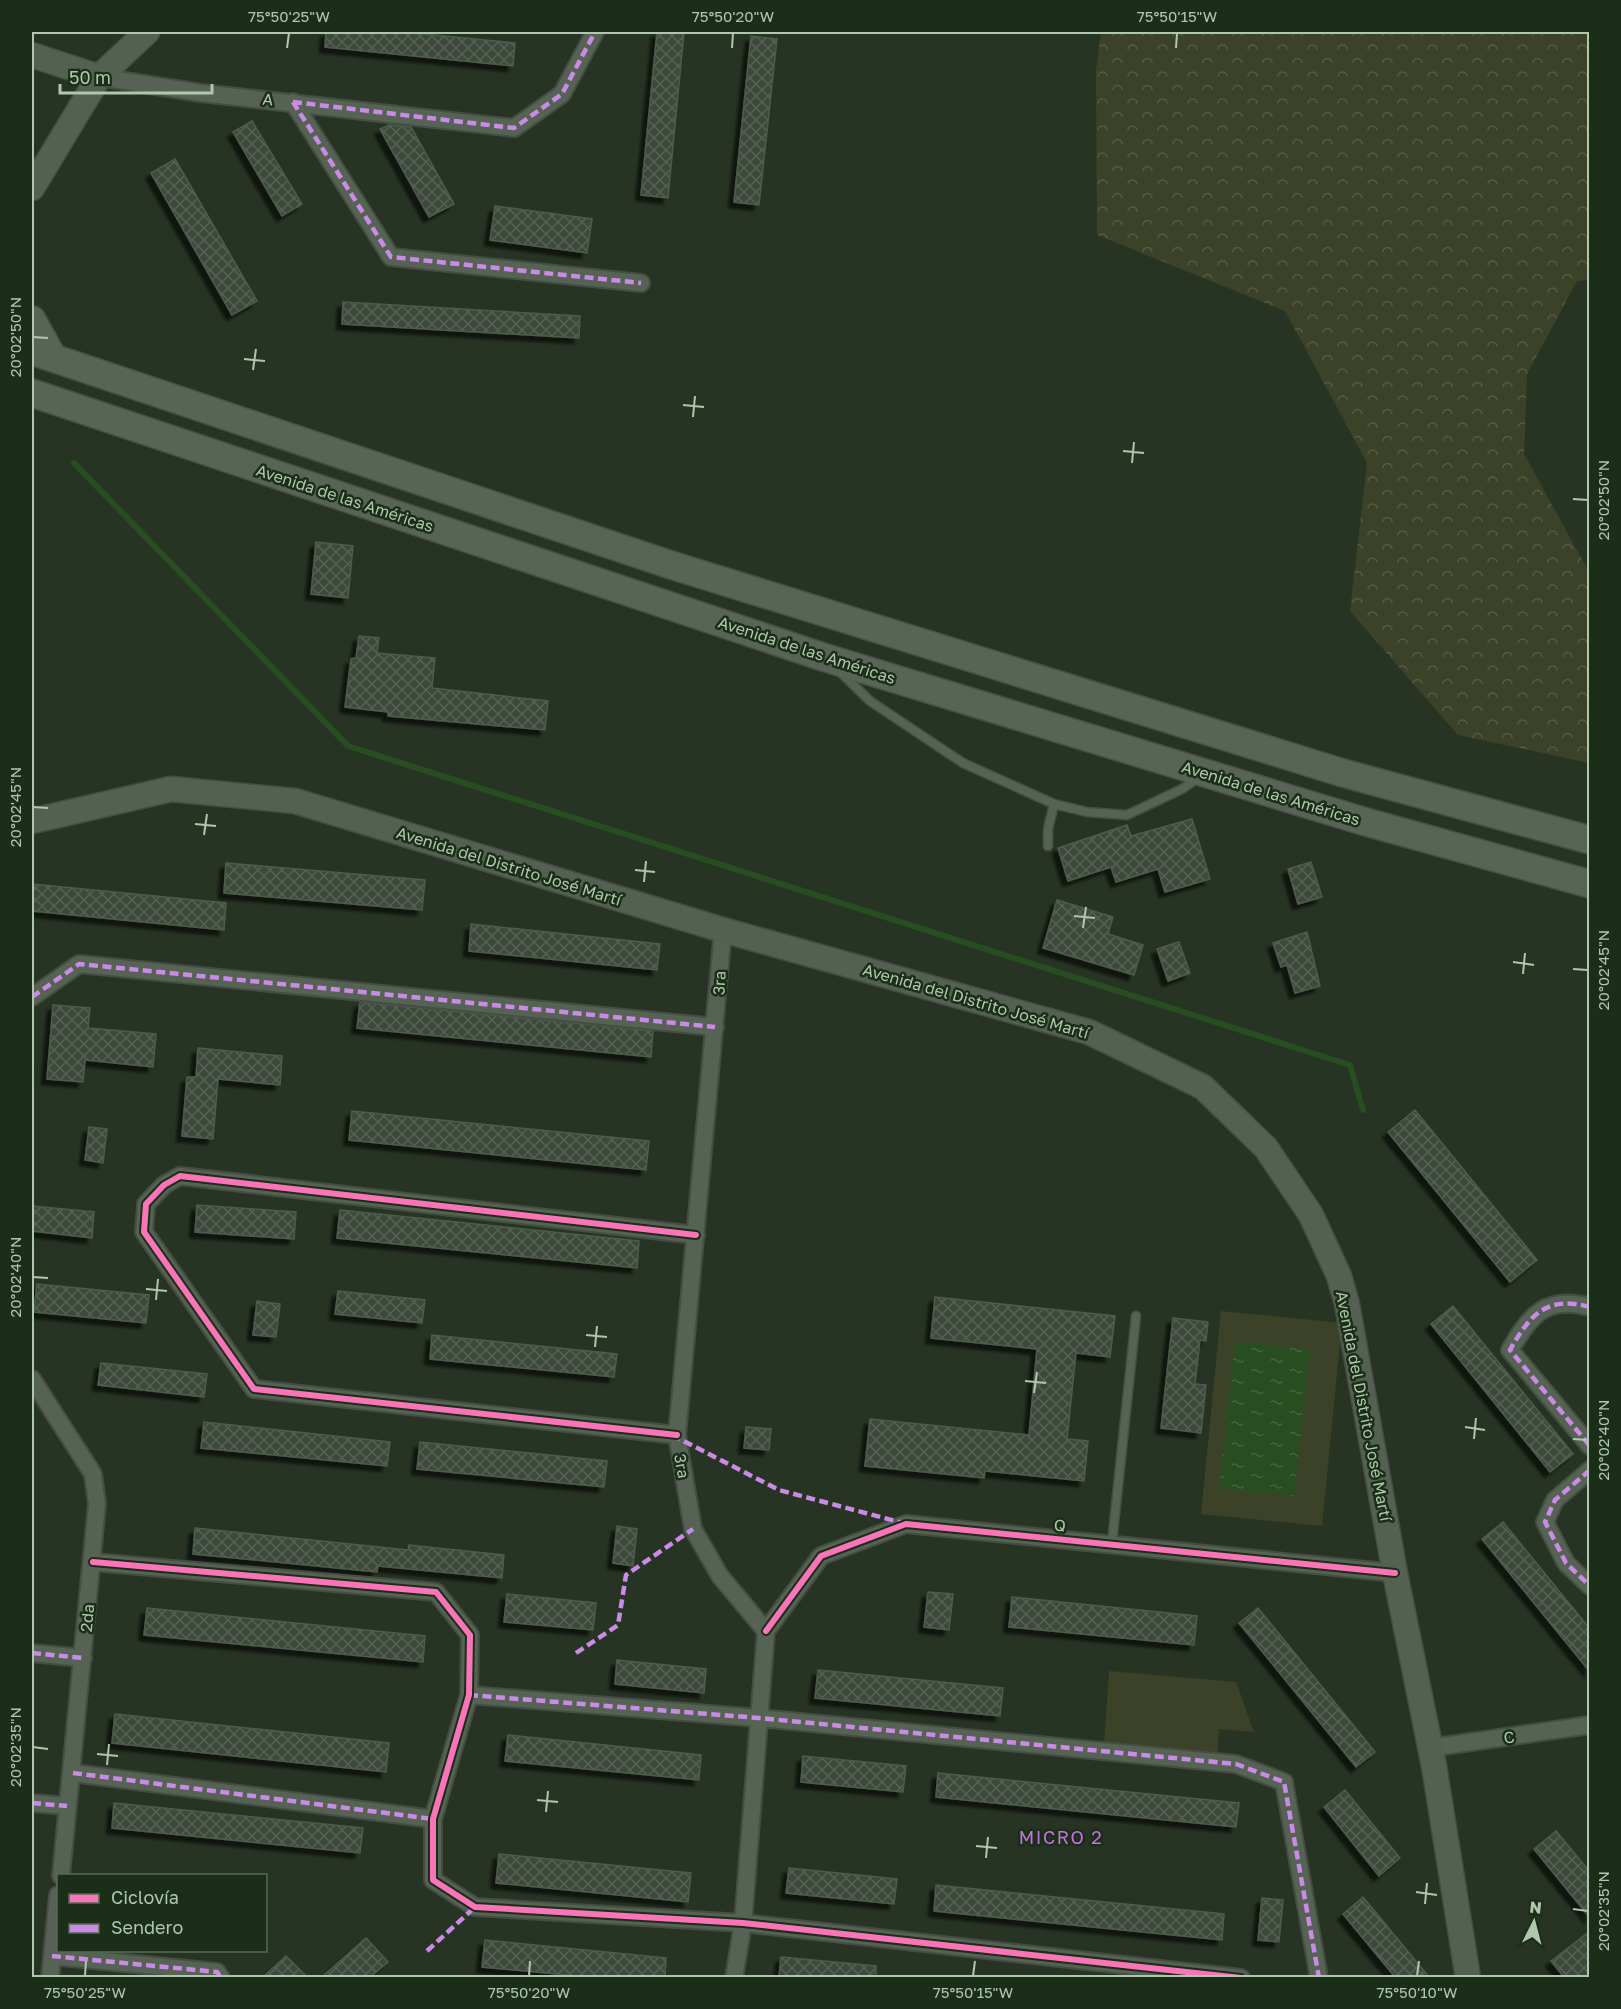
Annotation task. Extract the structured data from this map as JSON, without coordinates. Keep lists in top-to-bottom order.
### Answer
{
  "streets": {
    "main road": ["A", "Avenida de las Américas", "Avenida del Distrito José Martí"],
    "street": [
      "3ra",
      "Q",
      "2da",
      "C"
    ]
  },
  "crossings": [
    ["Avenida del Distrito José Martí", "3ra"],
    ["Avenida del Distrito José Martí", "Q"],
    ["Avenida del Distrito José Martí", "C"],
    ["3ra", "Q"]
  ],
  "districts": ["MICRO 2"],
  "legend": ["Ciclovía", "Sendero"],
  "scale_bar": "50 m",
  "north": "top",
  "coordinates": [
    "75°50'25\"W",
    "75°50'20\"W",
    "75°50'15\"W",
    "20°02'50\"N",
    "20°02'45\"N",
    "20°02'40\"N",
    "20°02'35\"N",
    "75°50'10\"W"
  ]
}
